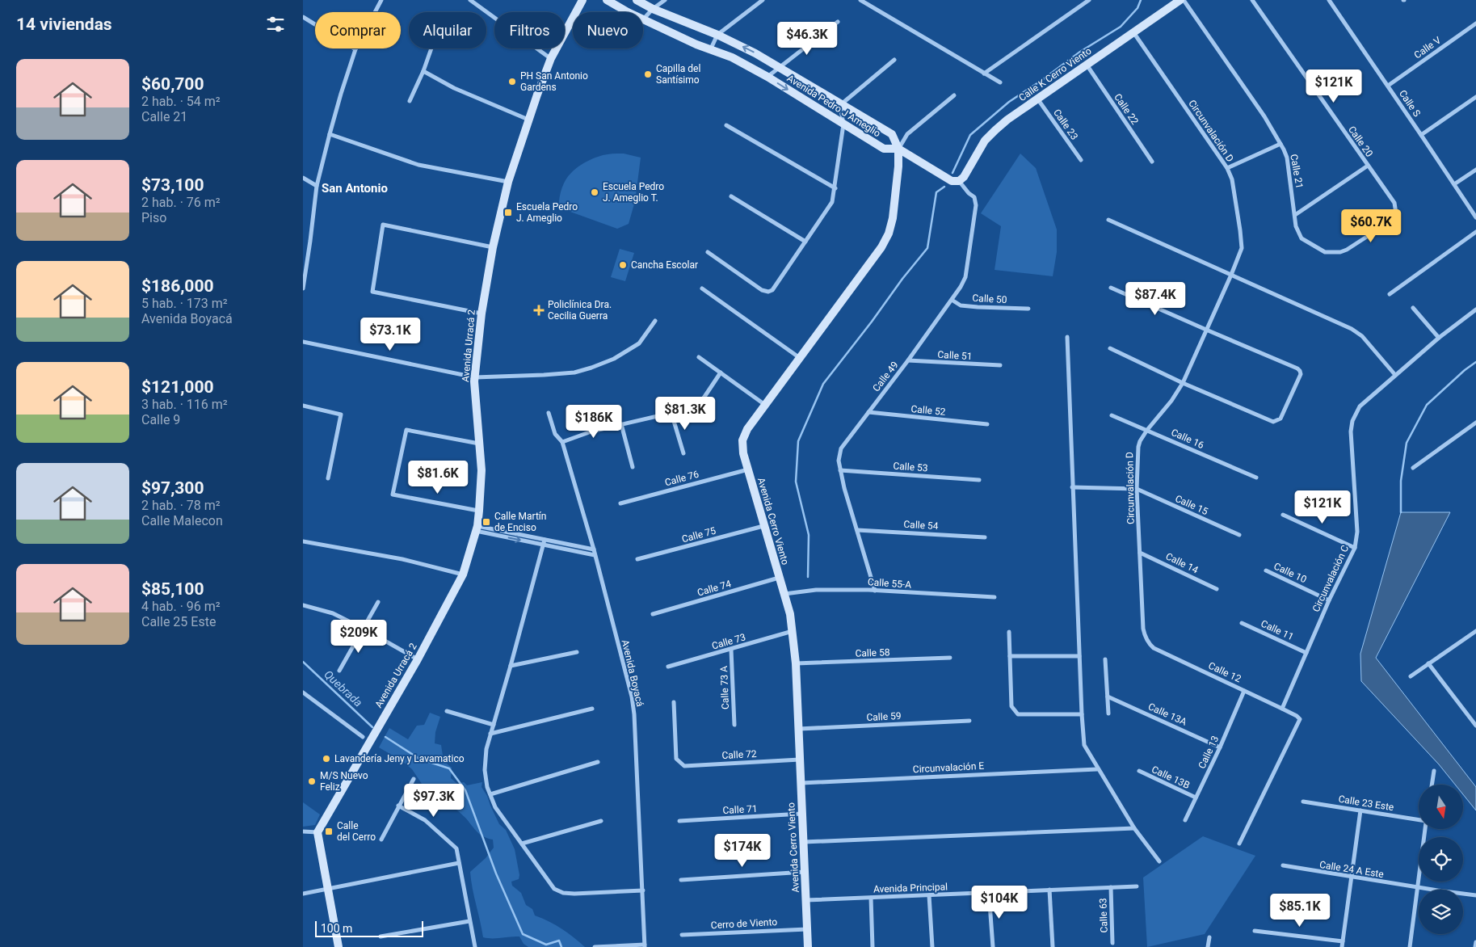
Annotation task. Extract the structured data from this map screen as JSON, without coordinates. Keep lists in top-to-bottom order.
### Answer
{
  "streets": {
    "street": [
      "Calle V",
      "Calle K Cerro Viento",
      "Calle S",
      "Avenida Pedro J Ameglio",
      "Calle 22",
      "Calle 23",
      "Circunvalación D",
      "Calle 20",
      "Calle 21",
      "Calle 50",
      "Avenida Urracá 2",
      "Calle 51",
      "Calle 49",
      "Calle 52",
      "Calle 16",
      "Calle 53",
      "Calle 76",
      "Calle 15",
      "Avenida Cerro Viento",
      "Calle 54",
      "Calle 75",
      "Calle 14",
      "Calle 10",
      "Circunvalación C",
      "Calle 55-A",
      "Calle 74",
      "Calle 11",
      "Calle 73",
      "Calle 58",
      "Calle 12",
      "Avenida Boyacá",
      "Calle 73 A",
      "Calle 13A",
      "Calle 59",
      "Calle 13",
      "Calle 72",
      "Circunvalación E",
      "Calle 13B",
      "Calle 23 Este",
      "Calle 71",
      "Calle 24 A Este",
      "Avenida Principal",
      "Calle 63",
      "Cerro de Viento"
    ]
  },
  "crossings": [
    ["Calle V", "Calle S"],
    ["Calle K Cerro Viento", "Avenida Pedro J Ameglio"],
    ["Calle K Cerro Viento", "Calle 22"],
    ["Calle K Cerro Viento", "Calle 23"],
    ["Calle K Cerro Viento", "Circunvalación D"],
    ["Calle K Cerro Viento", "Calle 49"],
    ["Avenida Pedro J Ameglio", "Calle 49"],
    ["Avenida Pedro J Ameglio", "Avenida Cerro Viento"],
    ["Circunvalación D", "Calle 16"],
    ["Circunvalación D", "Calle 15"],
    ["Circunvalación D", "Calle 14"],
    ["Circunvalación D", "Calle 12"],
    ["Calle 20", "Calle 21"],
    ["Calle 50", "Calle 49"],
    ["Calle 51", "Calle 49"],
    ["Calle 49", "Calle 52"],
    ["Calle 49", "Calle 53"],
    ["Calle 49", "Calle 54"],
    ["Calle 49", "Calle 55-A"],
    ["Calle 76", "Avenida Cerro Viento"],
    ["Avenida Cerro Viento", "Calle 75"],
    ["Avenida Cerro Viento", "Calle 55-A"],
    ["Avenida Cerro Viento", "Calle 74"],
    ["Avenida Cerro Viento", "Calle 73"],
    ["Avenida Cerro Viento", "Calle 58"],
    ["Avenida Cerro Viento", "Calle 59"],
    ["Avenida Cerro Viento", "Calle 72"],
    ["Avenida Cerro Viento", "Circunvalación E"],
    ["Avenida Cerro Viento", "Calle 71"],
    ["Avenida Cerro Viento", "Avenida Principal"],
    ["Avenida Cerro Viento", "Cerro de Viento"],
    ["Calle 10", "Circunvalación C"],
    ["Circunvalación C", "Calle 11"],
    ["Circunvalación C", "Calle 12"],
    ["Calle 73", "Calle 73 A"],
    ["Calle 12", "Calle 13"],
    ["Calle 13A", "Calle 13"],
    ["Calle 13", "Calle 13B"],
    ["Avenida Principal", "Calle 63"]
  ],
  "districts": ["San Antonio"],
  "water": ["Quebrada"],
  "places": {
    "other": [
      "Capilla del Santísimo",
      "PH San Antonio Gardens",
      "Escuela Pedro J. Ameglio T.",
      "Cancha Escolar",
      "Lavandería Jeny y Lavamatico",
      "M/S Nuevo Feliz"
    ],
    "transit": ["Escuela Pedro J. Ameglio", "Calle Martín de Enciso", "Calle del Cerro"],
    "health": ["Policlínica Dra. Cecilia Guerra"]
  },
  "scale_bar": "100 m",
  "north": "bottom",
  "page": {
    "heading": "14 viviendas",
    "chip": [
      "Comprar",
      "Alquilar",
      "Filtros",
      "Nuevo"
    ],
    "price": [
      "$46.3K",
      "$121K",
      "$60.7K",
      "$87.4K",
      "$73.1K",
      "$81.3K",
      "$186K",
      "$81.6K",
      "$121K",
      "$209K",
      "$97.3K",
      "$174K",
      "$104K",
      "$85.1K"
    ],
    "list": [
      {
        "name": "$60,700",
        "note": "2 hab. · 54 m² · Calle 21"
      },
      {
        "name": "$73,100",
        "note": "2 hab. · 76 m² · Piso"
      },
      {
        "name": "$186,000",
        "note": "5 hab. · 173 m² · Avenida Boyacá"
      },
      {
        "name": "$121,000",
        "note": "3 hab. · 116 m² · Calle 9"
      },
      {
        "name": "$97,300",
        "note": "2 hab. · 78 m² · Calle Malecon"
      },
      {
        "name": "$85,100",
        "note": "4 hab. · 96 m² · Calle 25 Este"
      }
    ],
    "scale": "100 m"
  }
}
